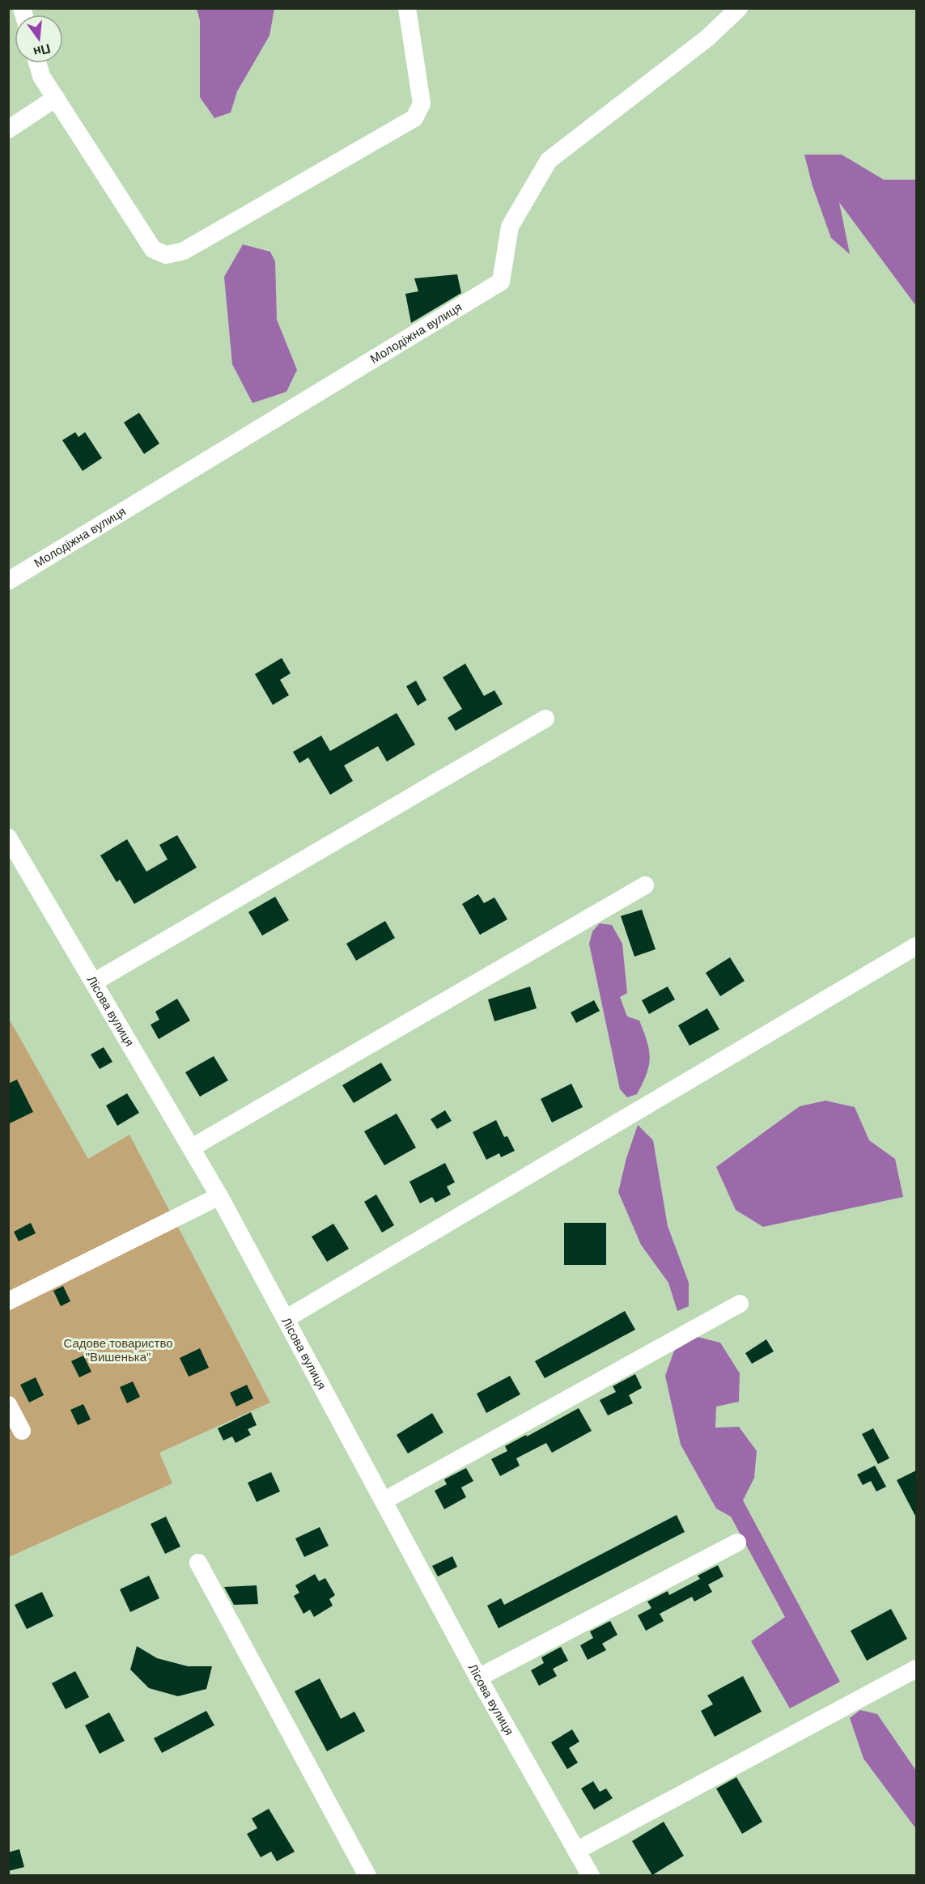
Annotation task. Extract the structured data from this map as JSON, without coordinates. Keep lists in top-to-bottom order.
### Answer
{
  "streets": {
    "street": ["Молодіжна вулиця", "Лісова вулиця"]
  },
  "parks": ["Садове товариство \"Вишенька\""],
  "north": "bottom"
}
